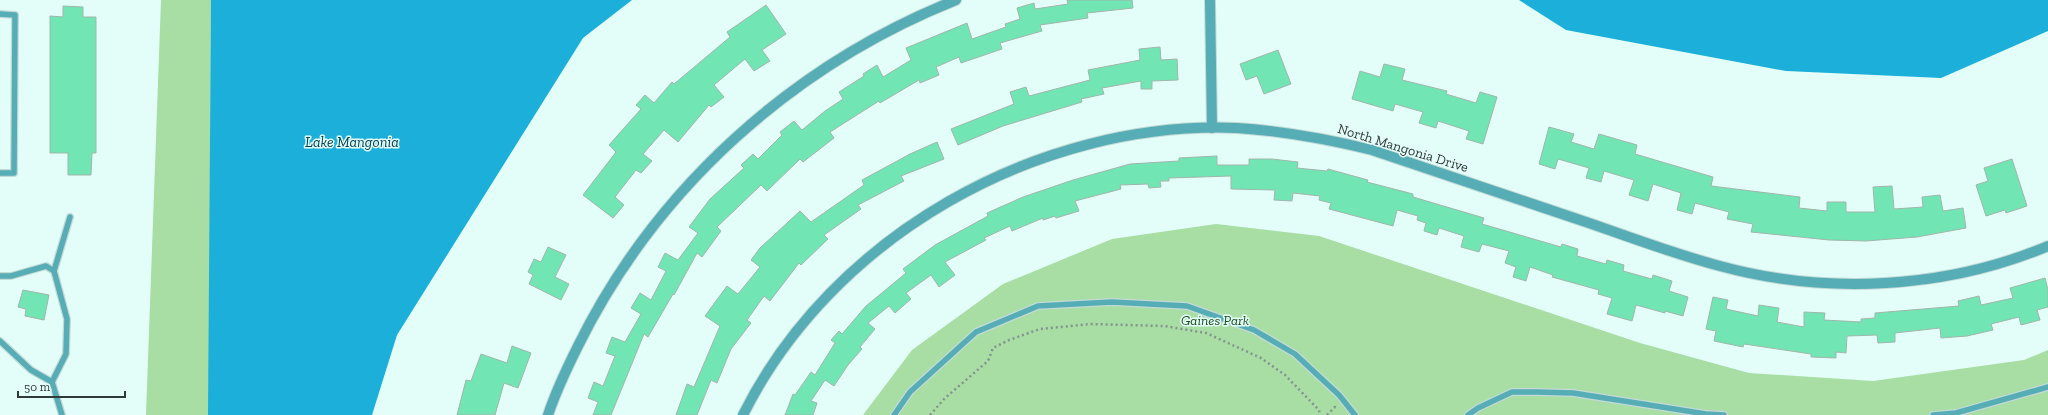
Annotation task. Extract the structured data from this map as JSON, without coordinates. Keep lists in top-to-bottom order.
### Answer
{
  "streets": {
    "street": ["North Mangonia Drive"]
  },
  "water": ["Lake Mangonia"],
  "parks": ["Gaines Park"],
  "scale_bar": "50 m"
}
